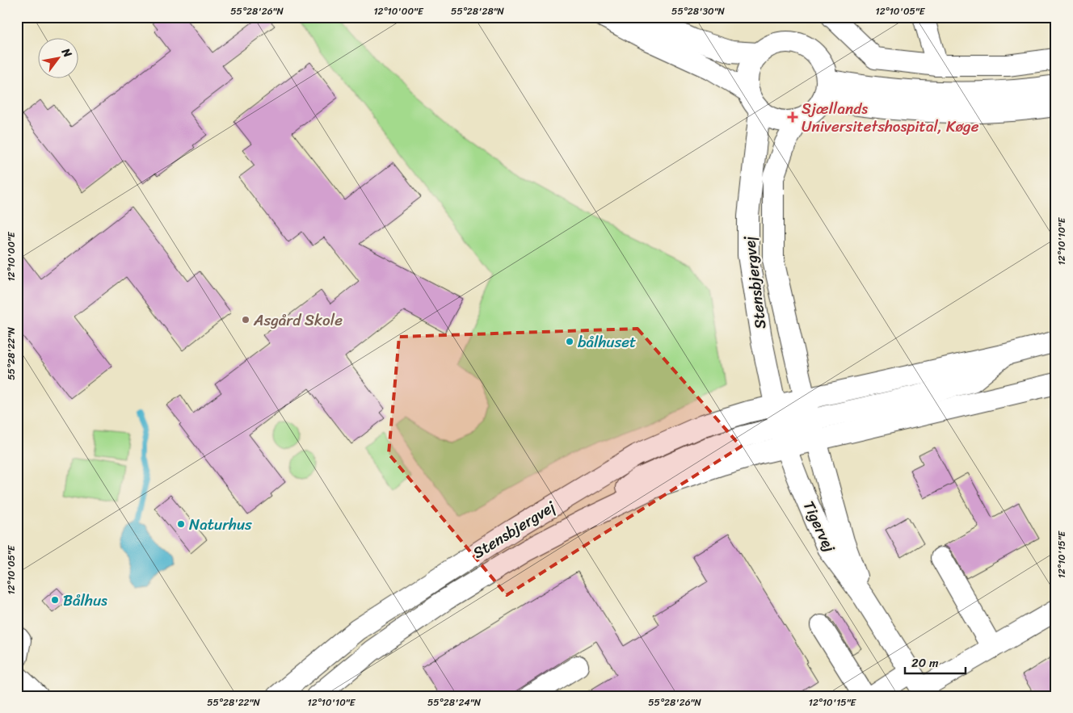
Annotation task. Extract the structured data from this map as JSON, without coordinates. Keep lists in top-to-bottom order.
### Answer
{
  "streets": {
    "street": ["Stensbjergvej", "Tigervej"]
  },
  "crossings": [
    ["Stensbjergvej", "Tigervej"]
  ],
  "places": {
    "health": ["Sjællands Universitetshospital, Køge"],
    "other": [
      "Asgård Skole",
      "bålhuset",
      "Naturhus",
      "Bålhus"
    ]
  },
  "scale_bar": "20 m",
  "north": "top right",
  "coordinates": [
    "55°28'26\"N",
    "12°10'00\"E",
    "55°28'28\"N",
    "55°28'30\"N",
    "12°10'05\"E",
    "12°10'10\"E",
    "55°28'22\"N",
    "12°10'15\"E",
    "55°28'24\"N"
  ]
}
